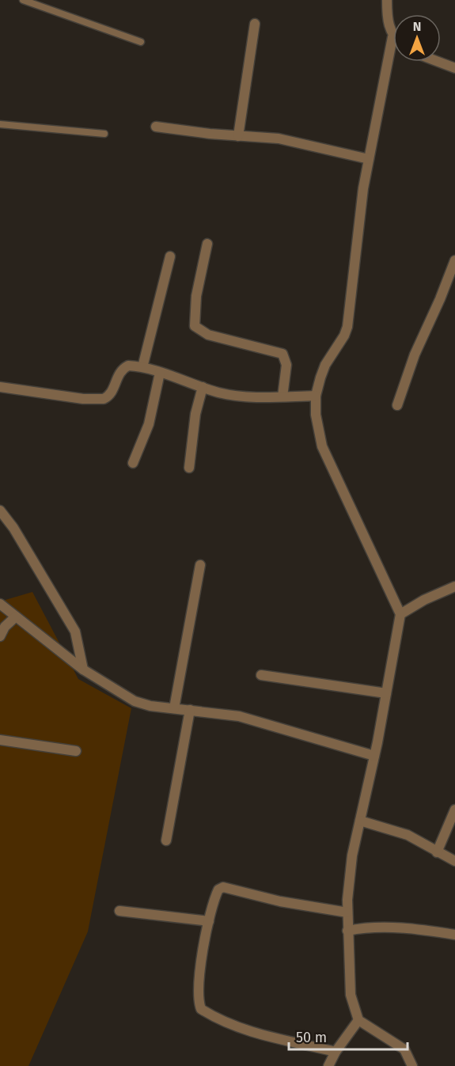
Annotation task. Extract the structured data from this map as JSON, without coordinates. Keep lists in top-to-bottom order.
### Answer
{
  "scale_bar": "50 m",
  "north": "top"
}
